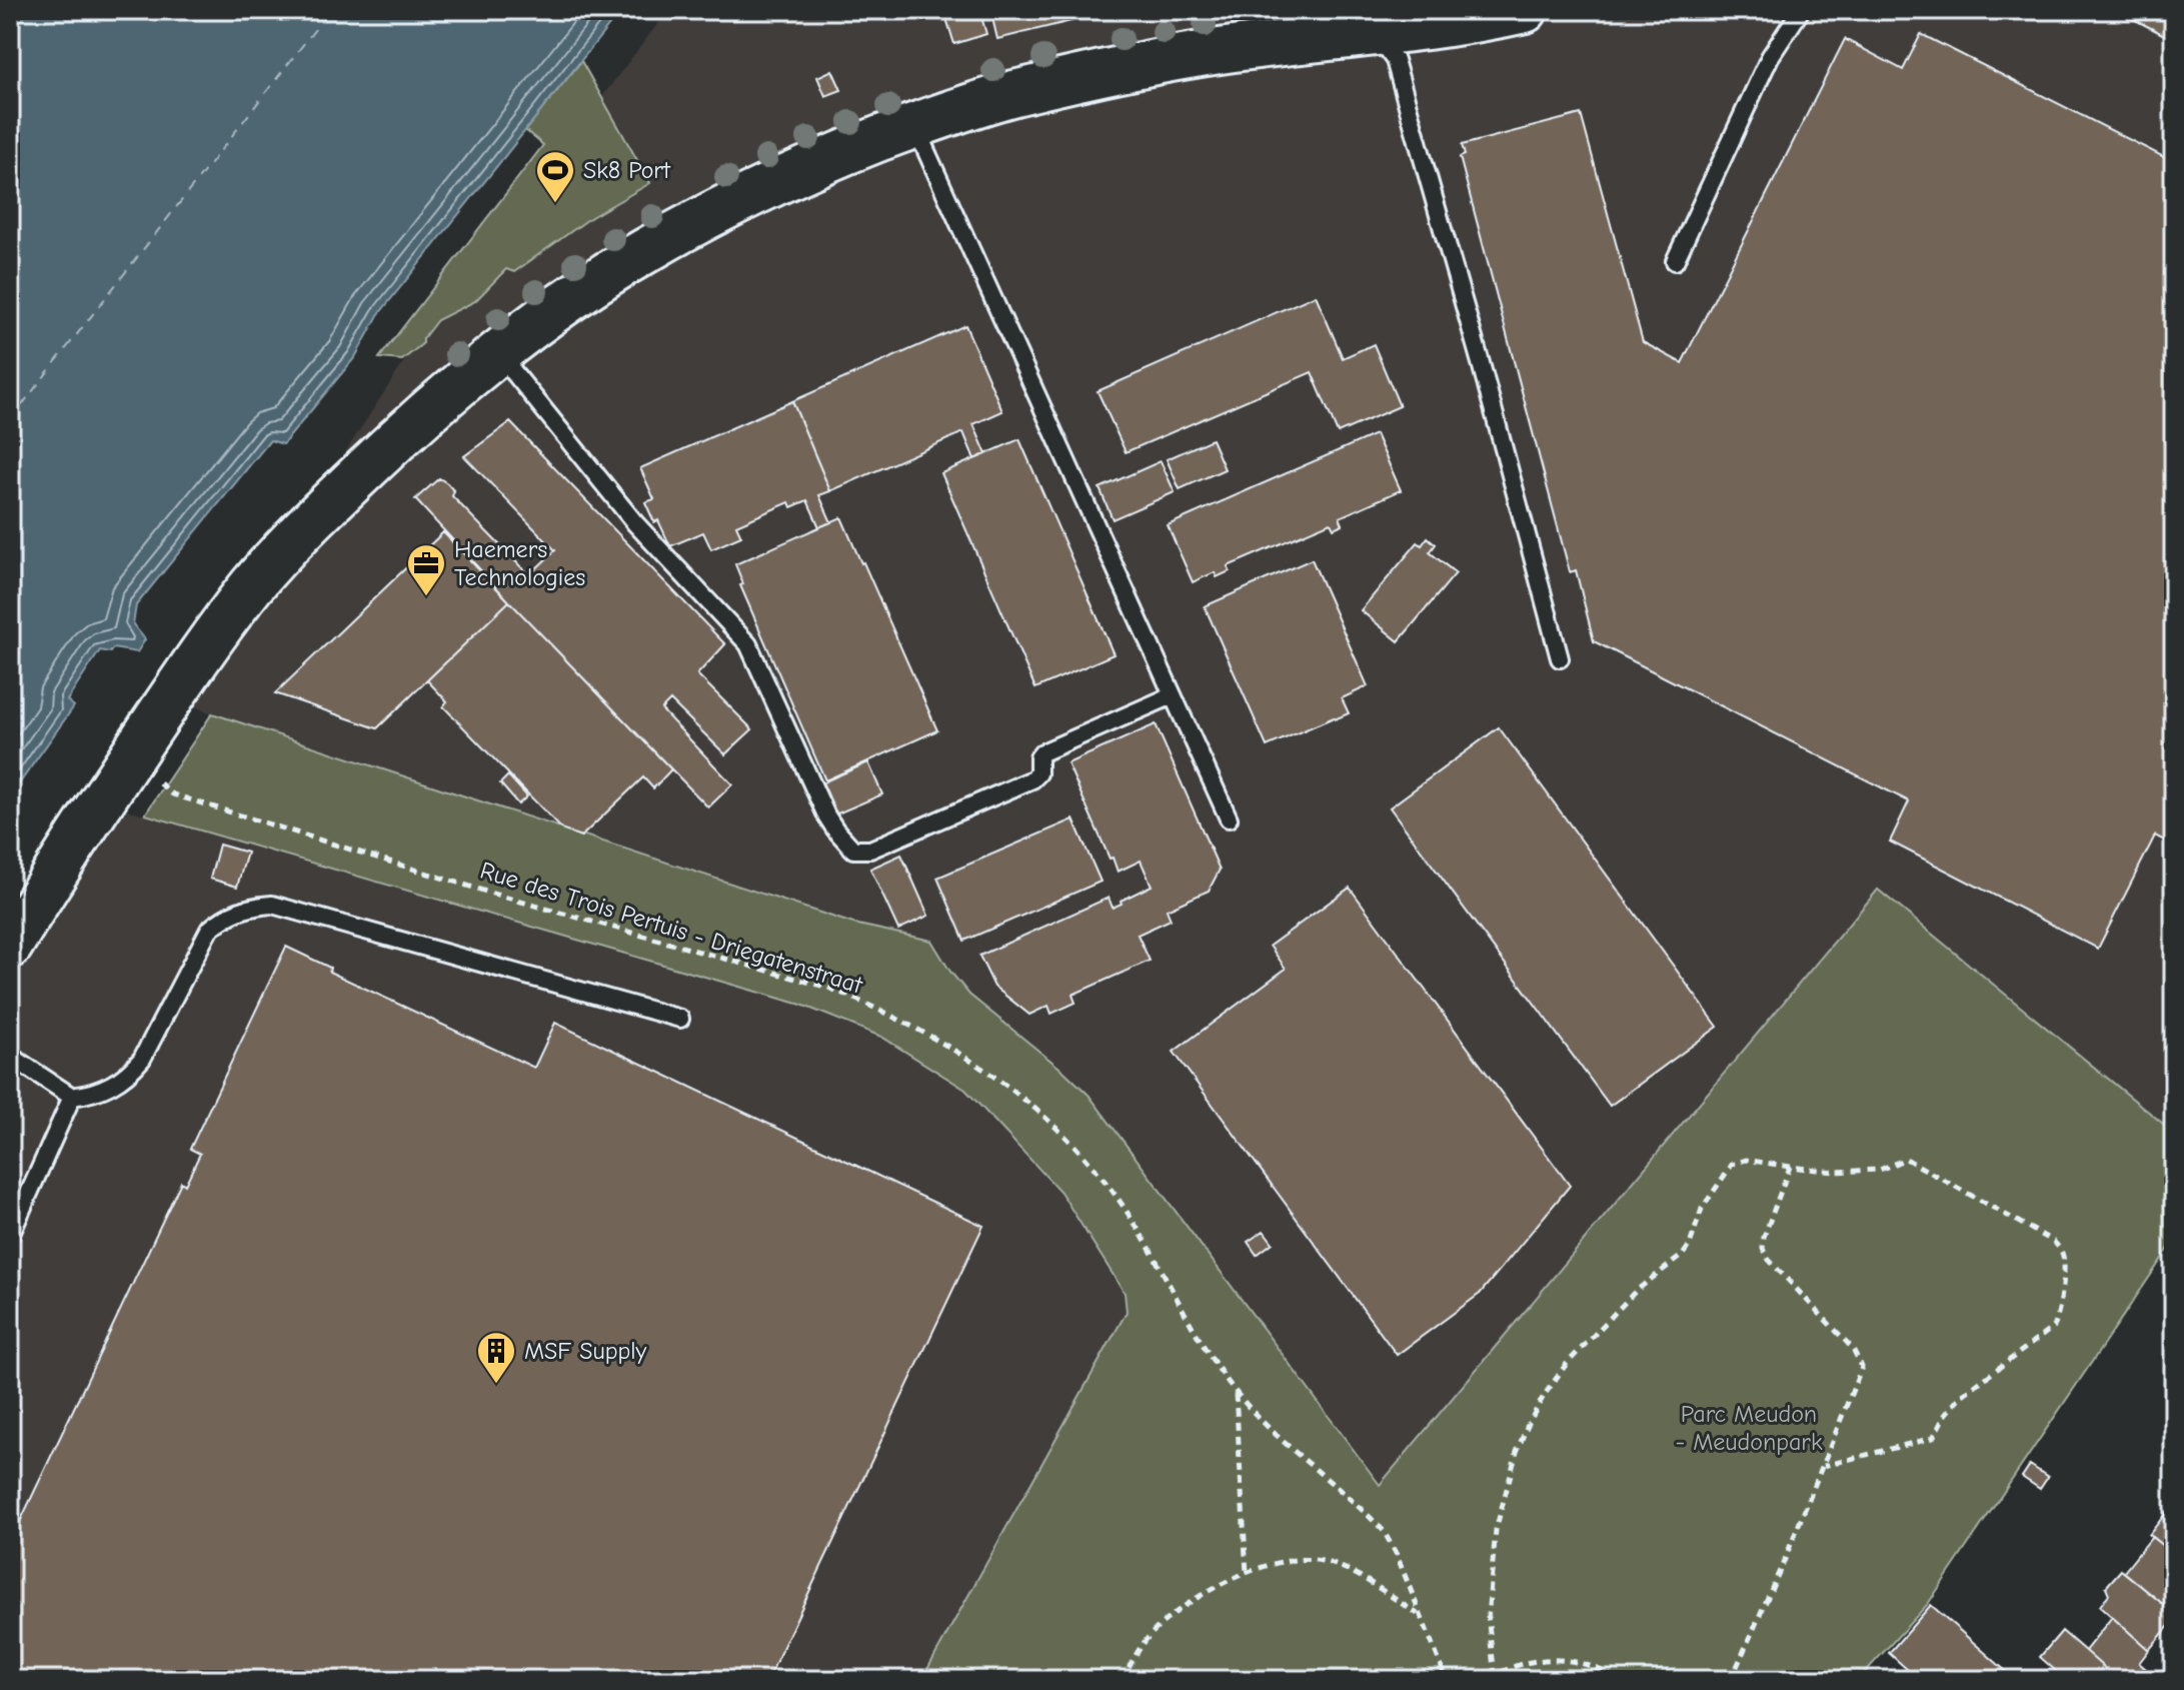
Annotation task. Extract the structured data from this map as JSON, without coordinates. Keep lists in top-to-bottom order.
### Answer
{
  "streets": {
    "path": ["Rue des Trois Pertuis - Driegatenstraat"]
  },
  "parks": ["Parc Meudon - Meudonpark"],
  "places": {
    "sports": ["Sk8 Port"],
    "office": ["Haemers Technologies"],
    "building": ["MSF Supply"]
  }
}
